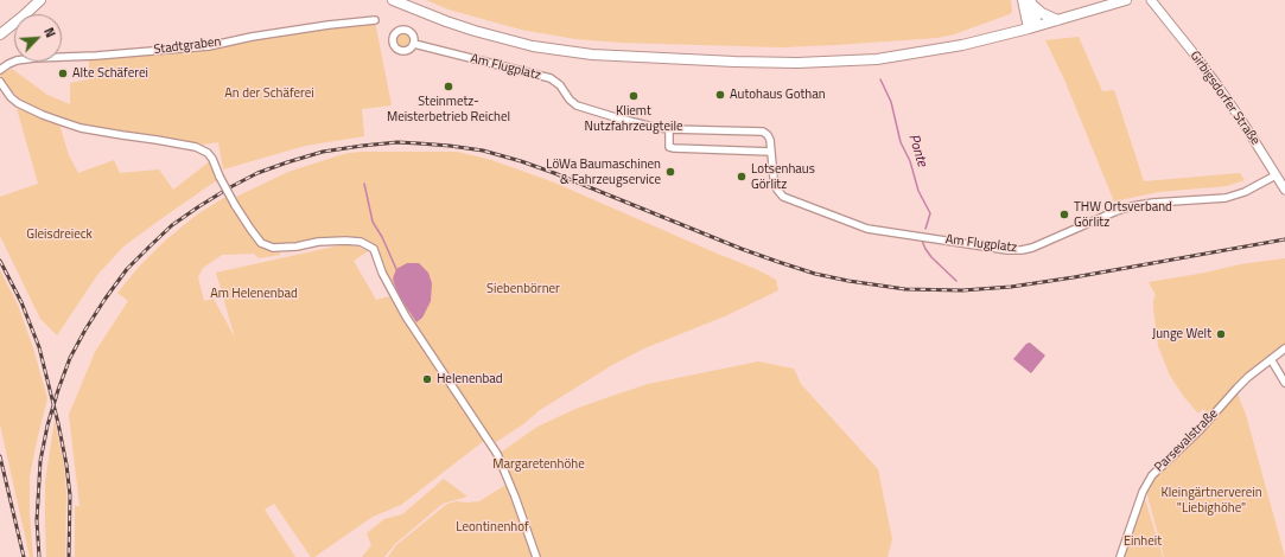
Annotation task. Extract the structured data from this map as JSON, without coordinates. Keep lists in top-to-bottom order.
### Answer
{
  "streets": {
    "street": [
      "Stadtgraben",
      "Am Flugplatz",
      "Girbigsdorfer Straße",
      "Parsevalstraße"
    ]
  },
  "crossings": [
    ["Am Flugplatz", "Girbigsdorfer Straße"]
  ],
  "water": ["Ponte"],
  "parks": [
    "An der Schäferei",
    "Gleisdreieck",
    "Siebenbörner",
    "Am Helenenbad",
    "Margaretenhöhe",
    "Kleingärtnerverein \"Liebighöhe\"",
    "Leontinenhof",
    "Einheit"
  ],
  "places": [
    "Alte Schäferei",
    "Steinmetz- Meisterbetrieb Reichel",
    "Autohaus Gothan",
    "Kliemt Nutzfahrzeugteile",
    "LöWa Baumaschinen & Fahrzeugservice",
    "Lotsenhaus Görlitz",
    "THW Ortsverband Görlitz",
    "Junge Welt",
    "Helenenbad"
  ],
  "north": "top right"
}
